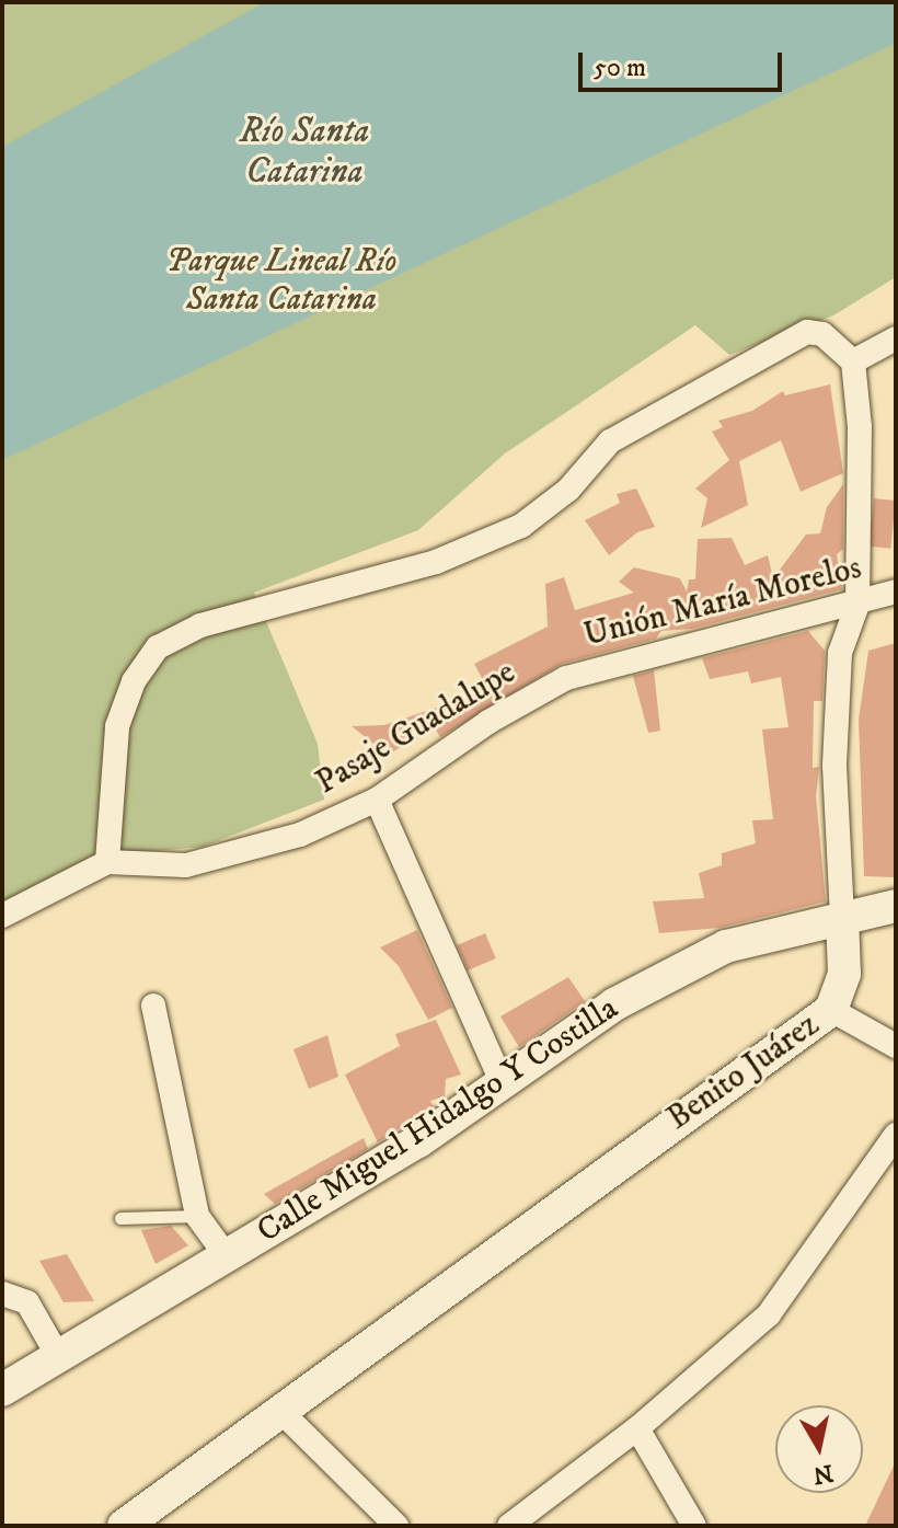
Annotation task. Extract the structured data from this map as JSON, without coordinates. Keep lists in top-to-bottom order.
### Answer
{
  "streets": {
    "street": [
      "Unión María Morelos",
      "Pasaje Guadalupe",
      "Benito Juárez",
      "Calle Miguel Hidalgo Y Costilla"
    ]
  },
  "crossings": [
    ["Unión María Morelos", "Pasaje Guadalupe"],
    ["Unión María Morelos", "Benito Juárez"],
    ["Benito Juárez", "Calle Miguel Hidalgo Y Costilla"]
  ],
  "water": ["Río Santa Catarina"],
  "parks": ["Parque Lineal Río Santa Catarina"],
  "scale_bar": "50 m",
  "north": "bottom"
}
